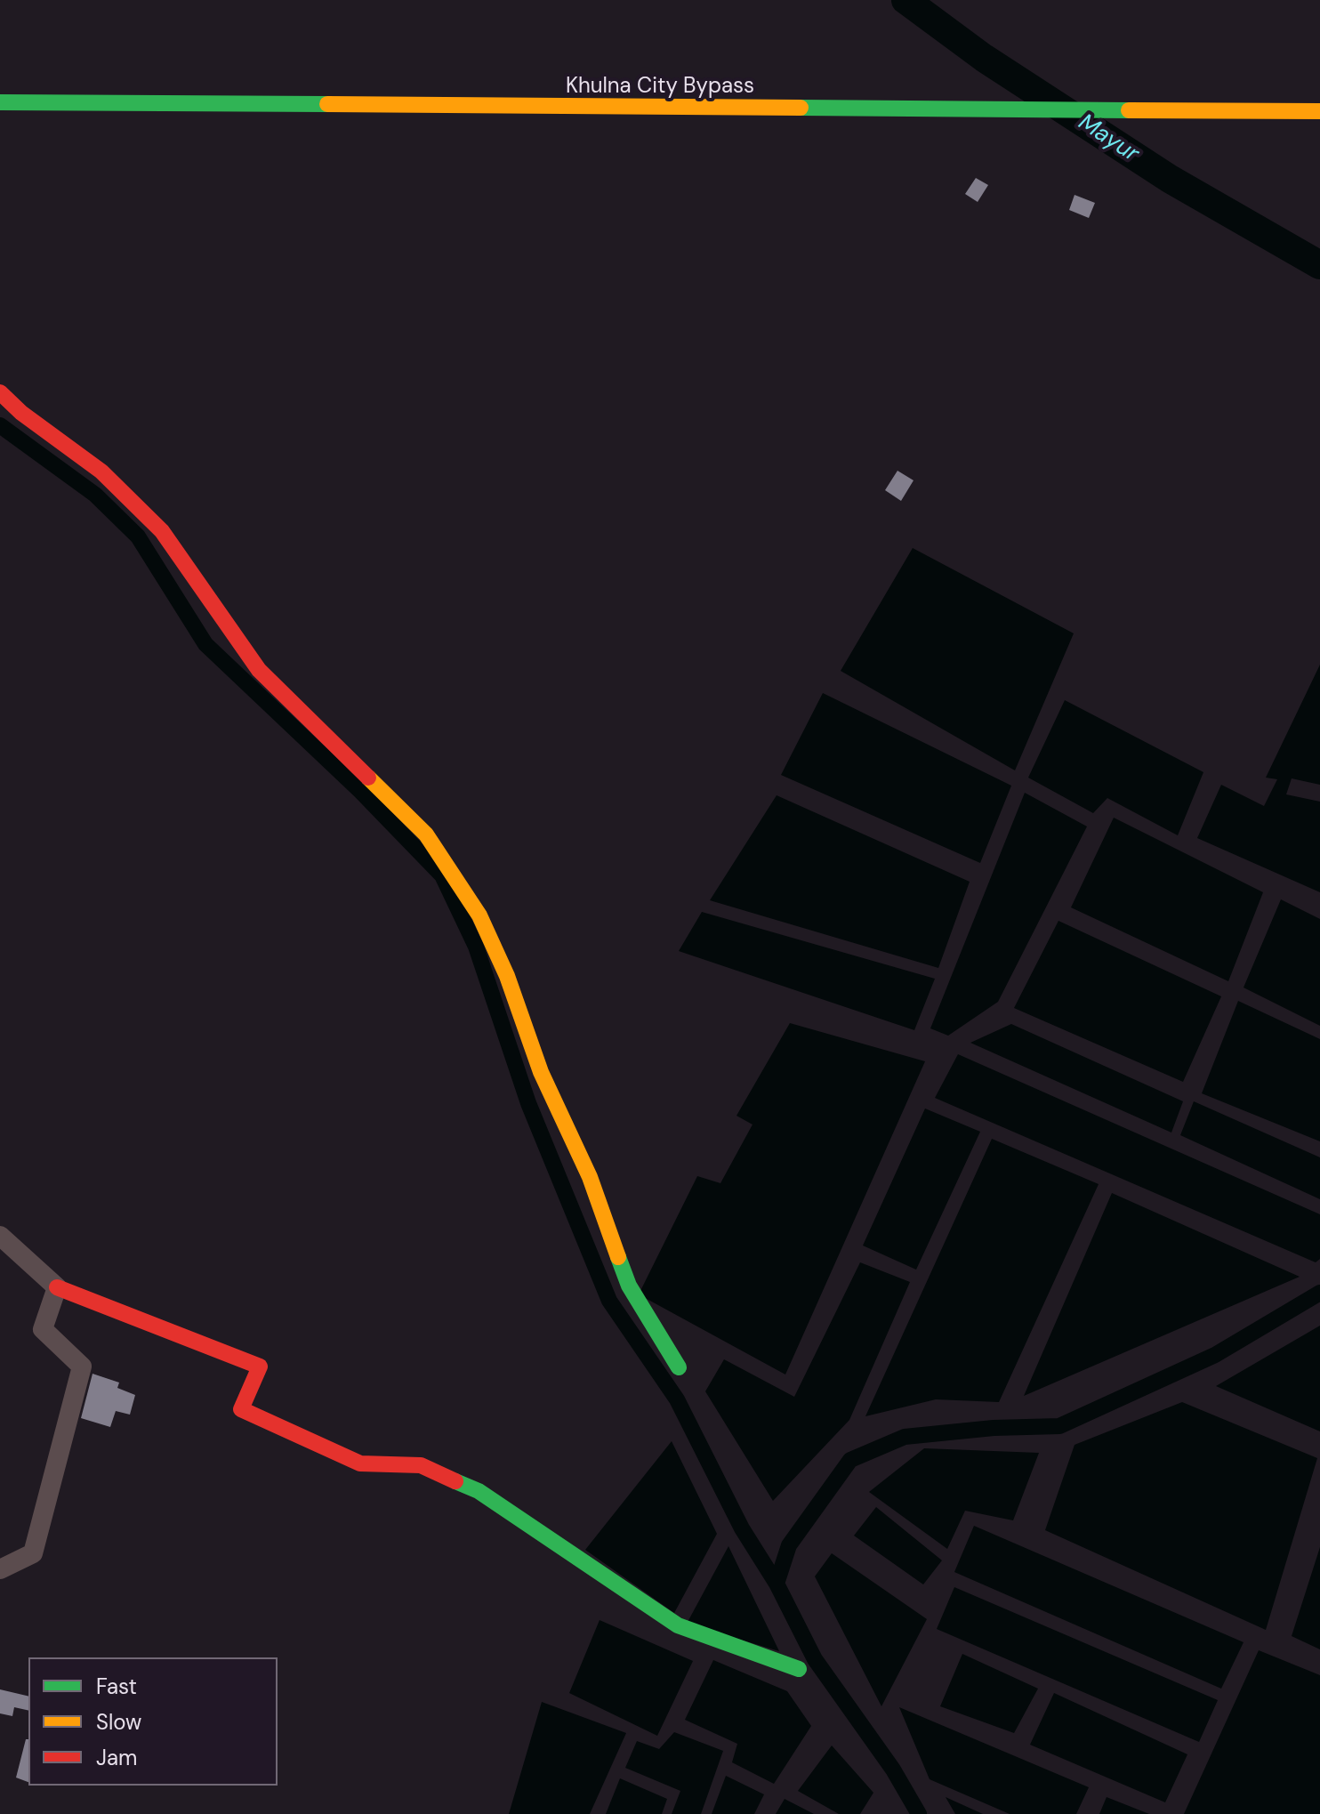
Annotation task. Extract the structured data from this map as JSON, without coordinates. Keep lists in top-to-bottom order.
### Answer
{
  "streets": {
    "main road": ["Khulna City Bypass"]
  },
  "water": ["Mayur"],
  "legend": ["Fast", "Slow", "Jam"]
}
